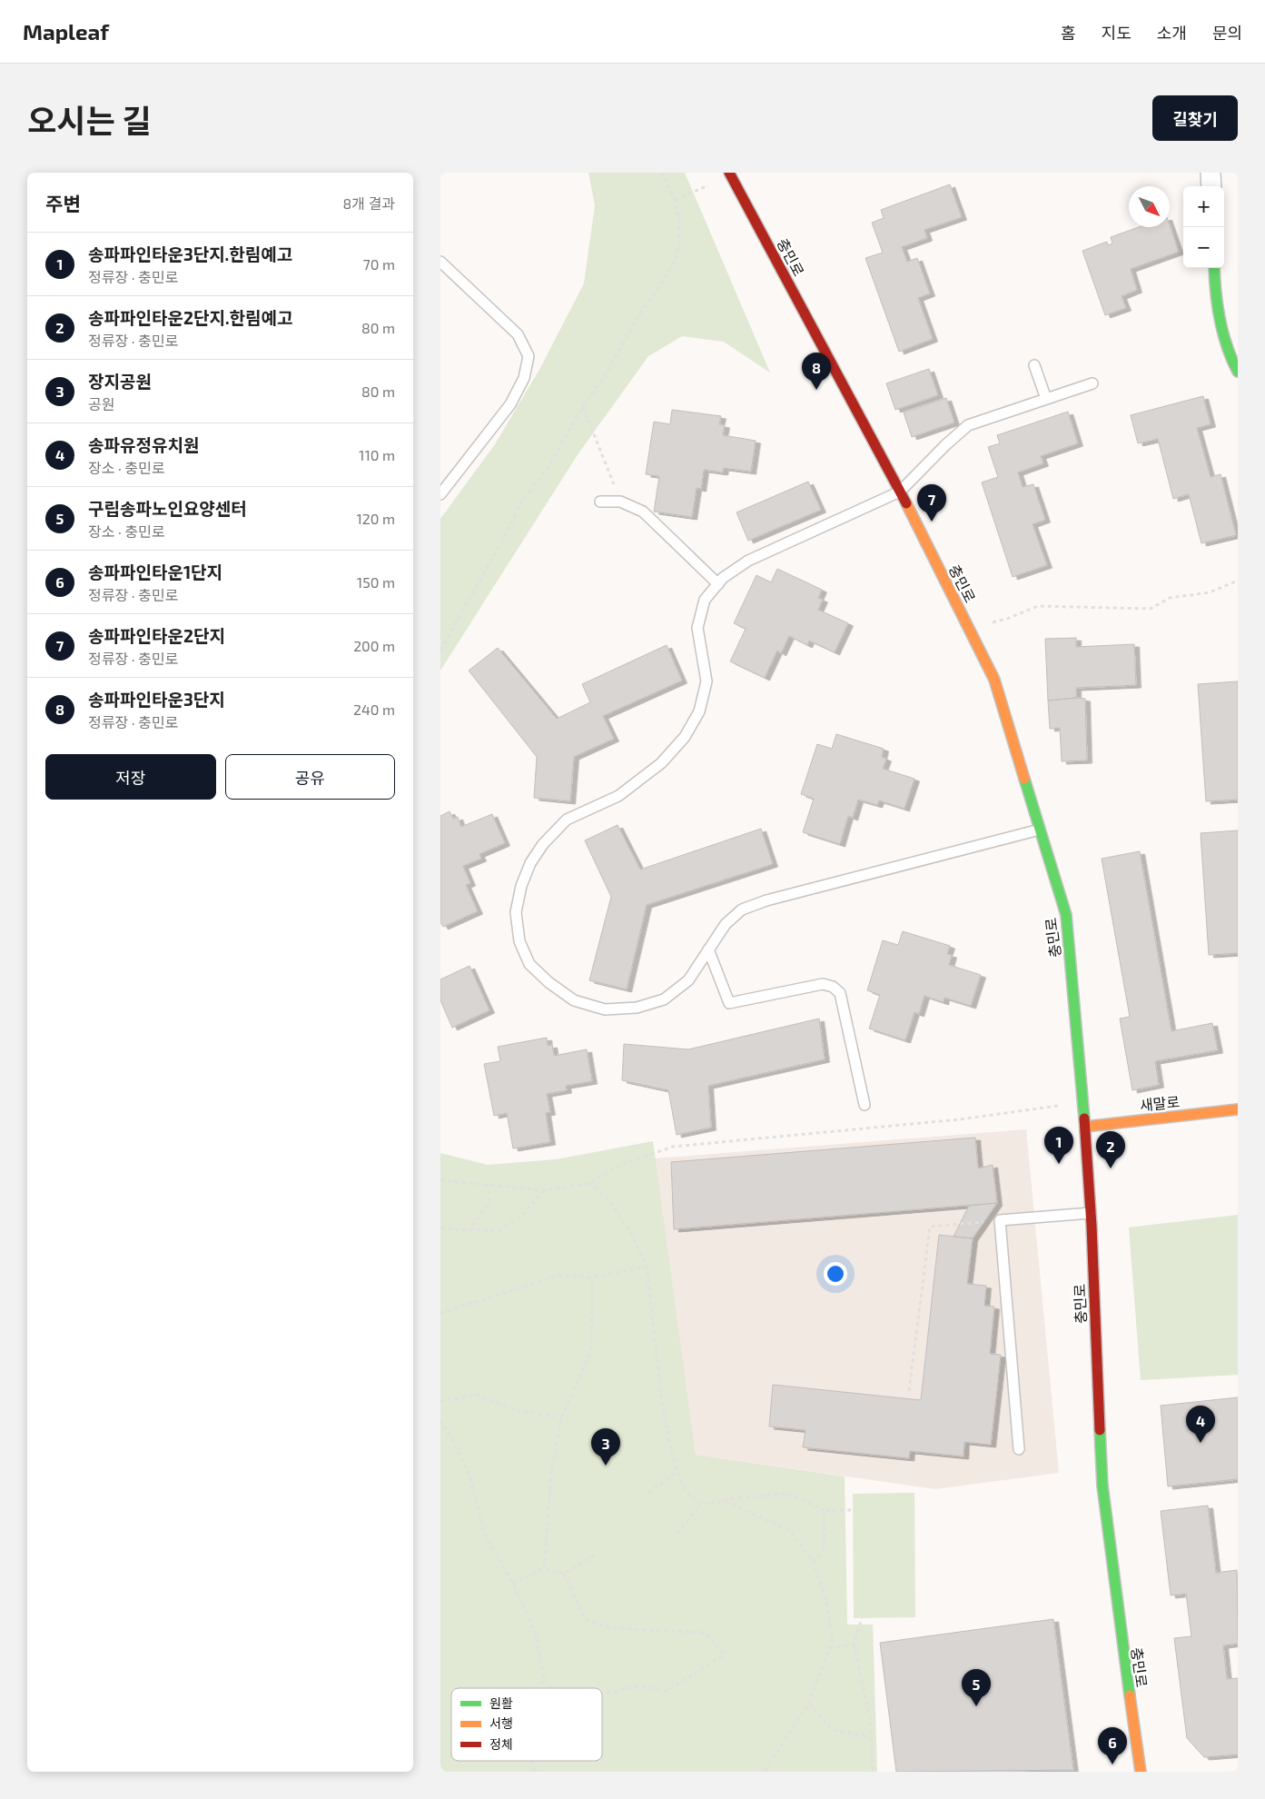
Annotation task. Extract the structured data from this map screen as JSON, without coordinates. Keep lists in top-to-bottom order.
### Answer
{
  "streets": {
    "street": ["충민로", "새말로"]
  },
  "crossings": [
    ["충민로", "새말로"]
  ],
  "legend": ["원활", "서행", "정체"],
  "north": "bottom right",
  "page": {
    "header": "Mapleaf",
    "nav": [
      "홈",
      "지도",
      "소개",
      "문의"
    ],
    "title": "오시는 길",
    "buttons": [
      "길찾기",
      ["저장", "공유"]
    ],
    "heading": ["주변", "8개 결과"],
    "map_buttons": ["+", "−"],
    "list": [
      {
        "mark": "1",
        "name": "송파파인타운3단지.한림예고",
        "note": "정류장 · 충민로",
        "value": "70 m"
      },
      {
        "mark": "2",
        "name": "송파파인타운2단지.한림예고",
        "note": "정류장 · 충민로",
        "value": "80 m"
      },
      {
        "mark": "3",
        "name": "장지공원",
        "note": "공원",
        "value": "80 m"
      },
      {
        "mark": "4",
        "name": "송파유정유치원",
        "note": "장소 · 충민로",
        "value": "110 m"
      },
      {
        "mark": "5",
        "name": "구립송파노인요양센터",
        "note": "장소 · 충민로",
        "value": "120 m"
      },
      {
        "mark": "6",
        "name": "송파파인타운1단지",
        "note": "정류장 · 충민로",
        "value": "150 m"
      },
      {
        "mark": "7",
        "name": "송파파인타운2단지",
        "note": "정류장 · 충민로",
        "value": "200 m"
      },
      {
        "mark": "8",
        "name": "송파파인타운3단지",
        "note": "정류장 · 충민로",
        "value": "240 m"
      }
    ],
    "pins": [
      "8",
      "7",
      "1",
      "2",
      "4",
      "3",
      "5",
      "6"
    ]
  }
}
